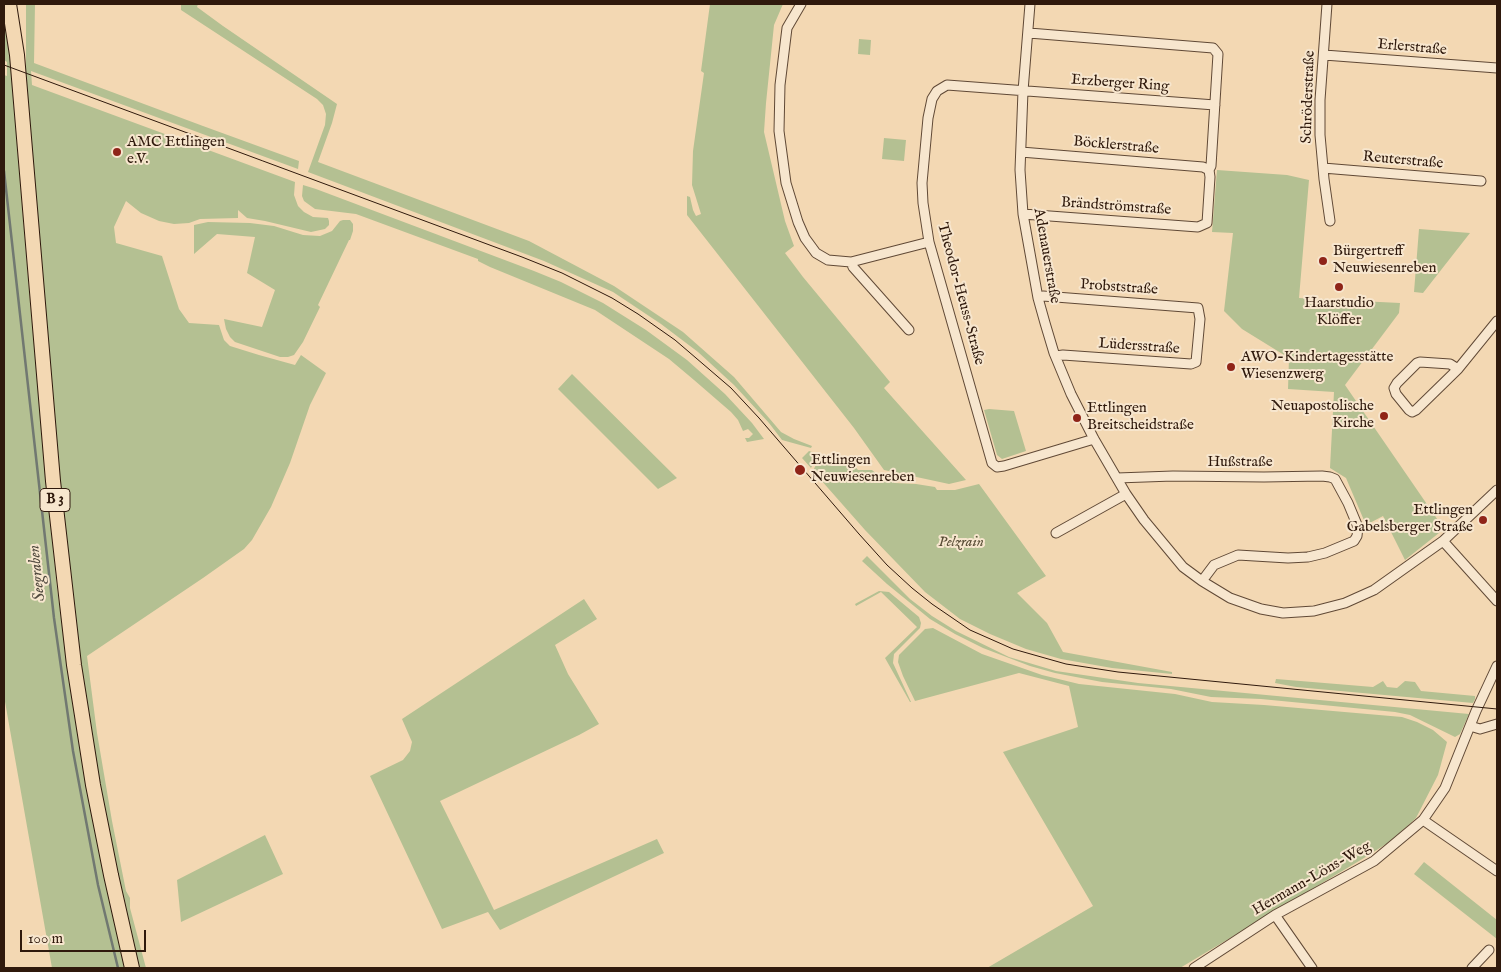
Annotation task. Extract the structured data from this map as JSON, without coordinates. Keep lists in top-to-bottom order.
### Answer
{
  "streets": {
    "main road": ["B 3"],
    "street": [
      "Erlerstraße",
      "Erzberger Ring",
      "Schröderstraße",
      "Böcklerstraße",
      "Reuterstraße",
      "Brändströmstraße",
      "Adenauerstraße",
      "Probststraße",
      "Theodor-Heuss-Straße",
      "Lüdersstraße",
      "Hußstraße",
      "Hermann-Löns-Weg"
    ]
  },
  "crossings": [
    ["Erlerstraße", "Schröderstraße"],
    ["Erzberger Ring", "Adenauerstraße"],
    ["Erzberger Ring", "Theodor-Heuss-Straße"],
    ["Schröderstraße", "Reuterstraße"],
    ["Böcklerstraße", "Brändströmstraße"],
    ["Böcklerstraße", "Adenauerstraße"],
    ["Brändströmstraße", "Adenauerstraße"],
    ["Adenauerstraße", "Probststraße"],
    ["Adenauerstraße", "Theodor-Heuss-Straße"],
    ["Adenauerstraße", "Lüdersstraße"],
    ["Adenauerstraße", "Hußstraße"],
    ["Probststraße", "Lüdersstraße"]
  ],
  "water": ["Seegraben"],
  "parks": ["Pelzrain"],
  "places": [
    "AMC Ettlingen e.V.",
    "Bürgertreff Neuwiesenreben",
    "Haarstudio Klöffer",
    "AWO-Kindertagesstätte Wiesenzwerg",
    "Neuapostolische Kirche",
    "Ettlingen Breitscheidstraße",
    "Ettlingen Neuwiesenreben",
    "Ettlingen Gabelsberger Straße"
  ],
  "scale_bar": "100 m"
}
